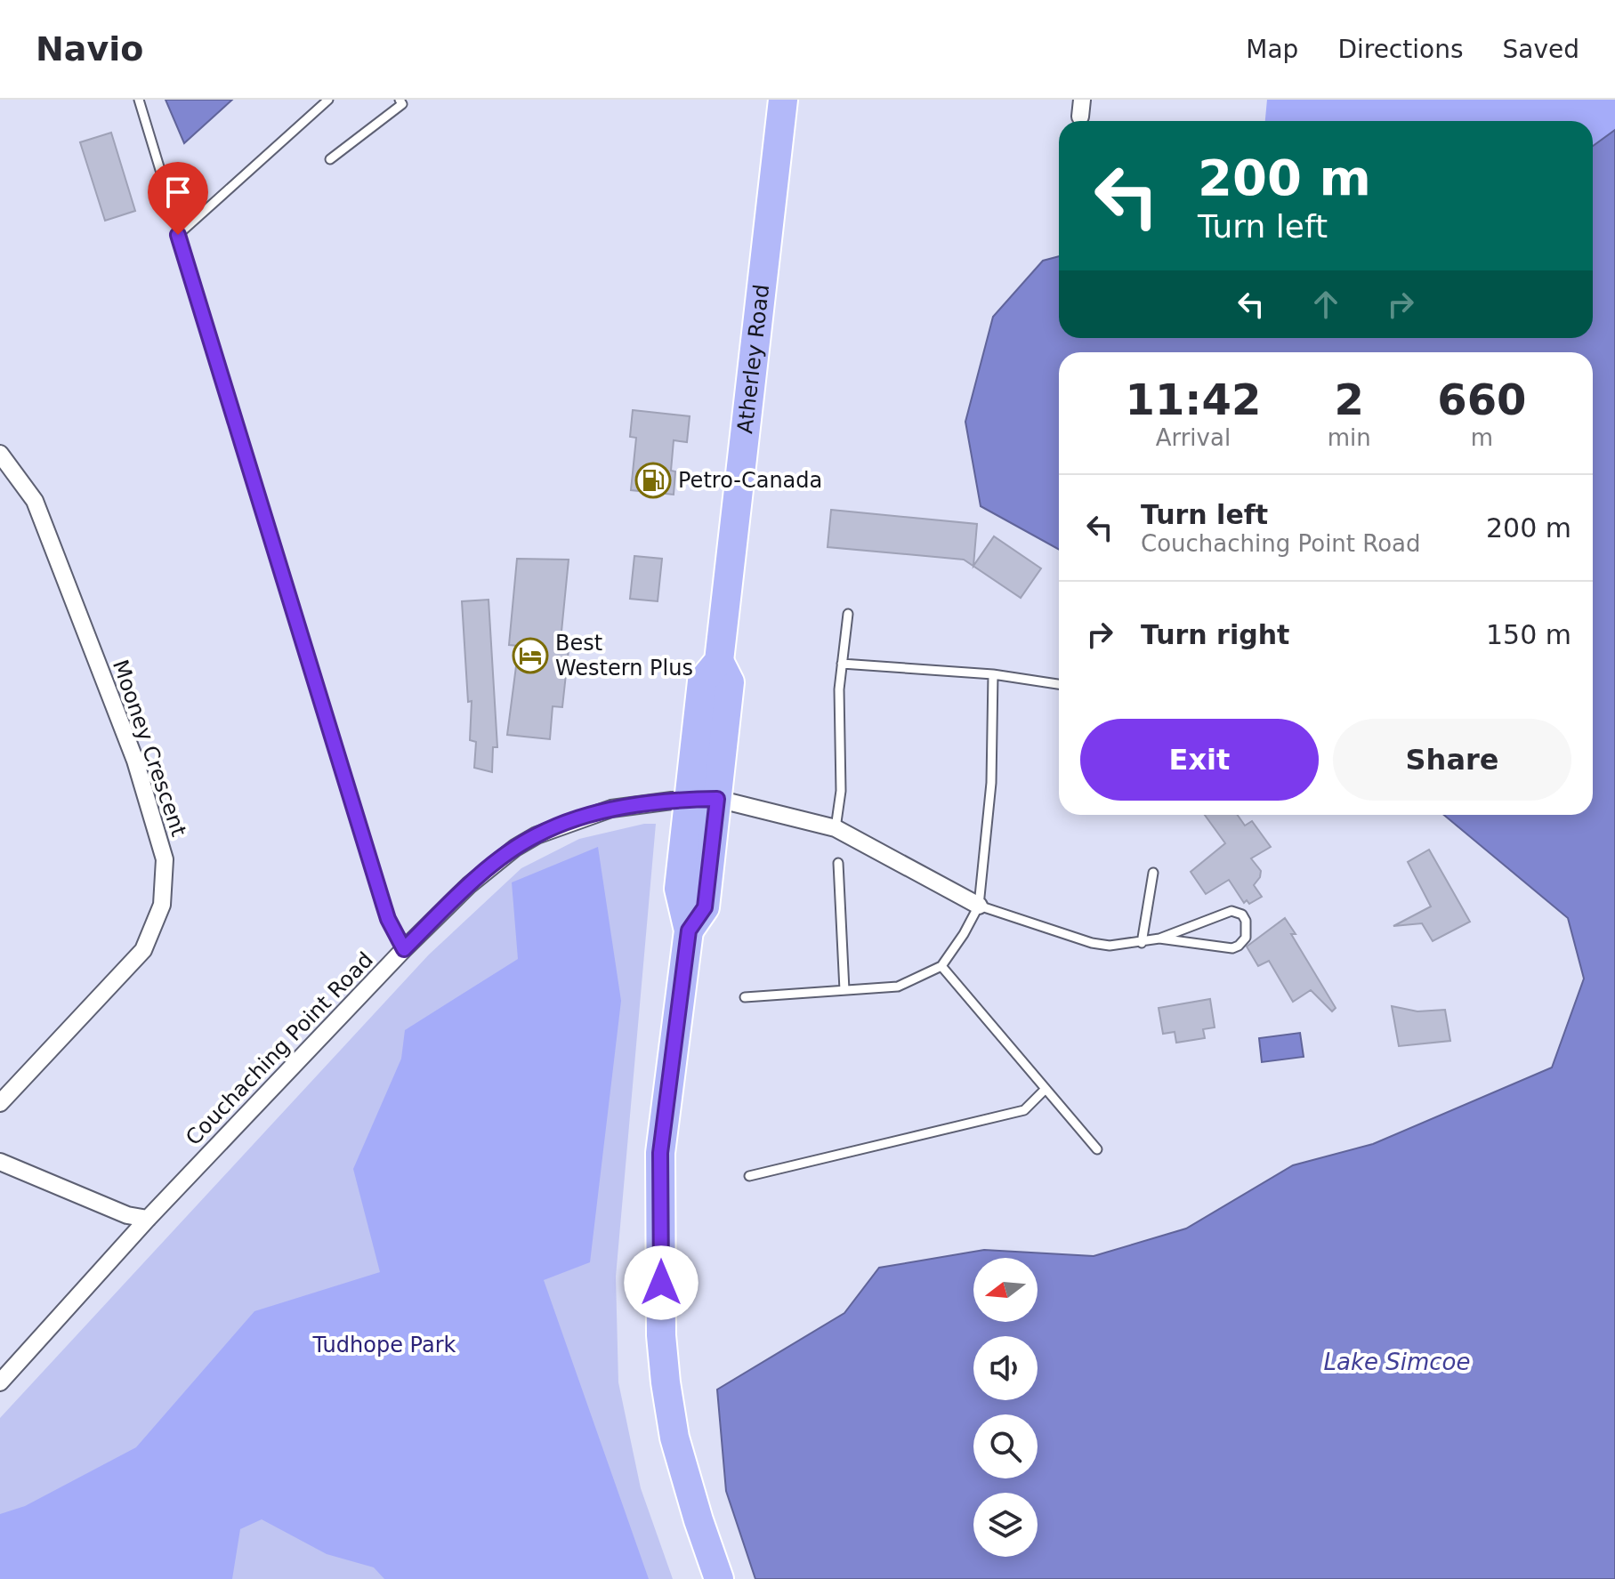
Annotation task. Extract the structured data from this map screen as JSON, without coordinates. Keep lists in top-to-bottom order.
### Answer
{
  "streets": {
    "highway": ["Atherley Road"],
    "street": ["Mooney Crescent", "Couchaching Point Road"]
  },
  "crossings": [
    ["Atherley Road", "Couchaching Point Road"]
  ],
  "water": ["Lake Simcoe"],
  "parks": ["Tudhope Park"],
  "places": {
    "fuel station": ["Petro-Canada"],
    "hotel": ["Best Western Plus"]
  },
  "north": "left",
  "page": {
    "header": "Navio",
    "nav": ["Map", "Directions", "Saved"],
    "turn": ["200 m", "Turn left"],
    "eta": [
      "11:42",
      "Arrival",
      "2",
      "min",
      "660",
      "m"
    ],
    "list": [
      {
        "name": "Turn left",
        "note": "Couchaching Point Road",
        "value": "200 m"
      },
      {
        "name": "Turn right",
        "value": "150 m"
      }
    ],
    "buttons": ["Exit", "Share"]
  }
}
